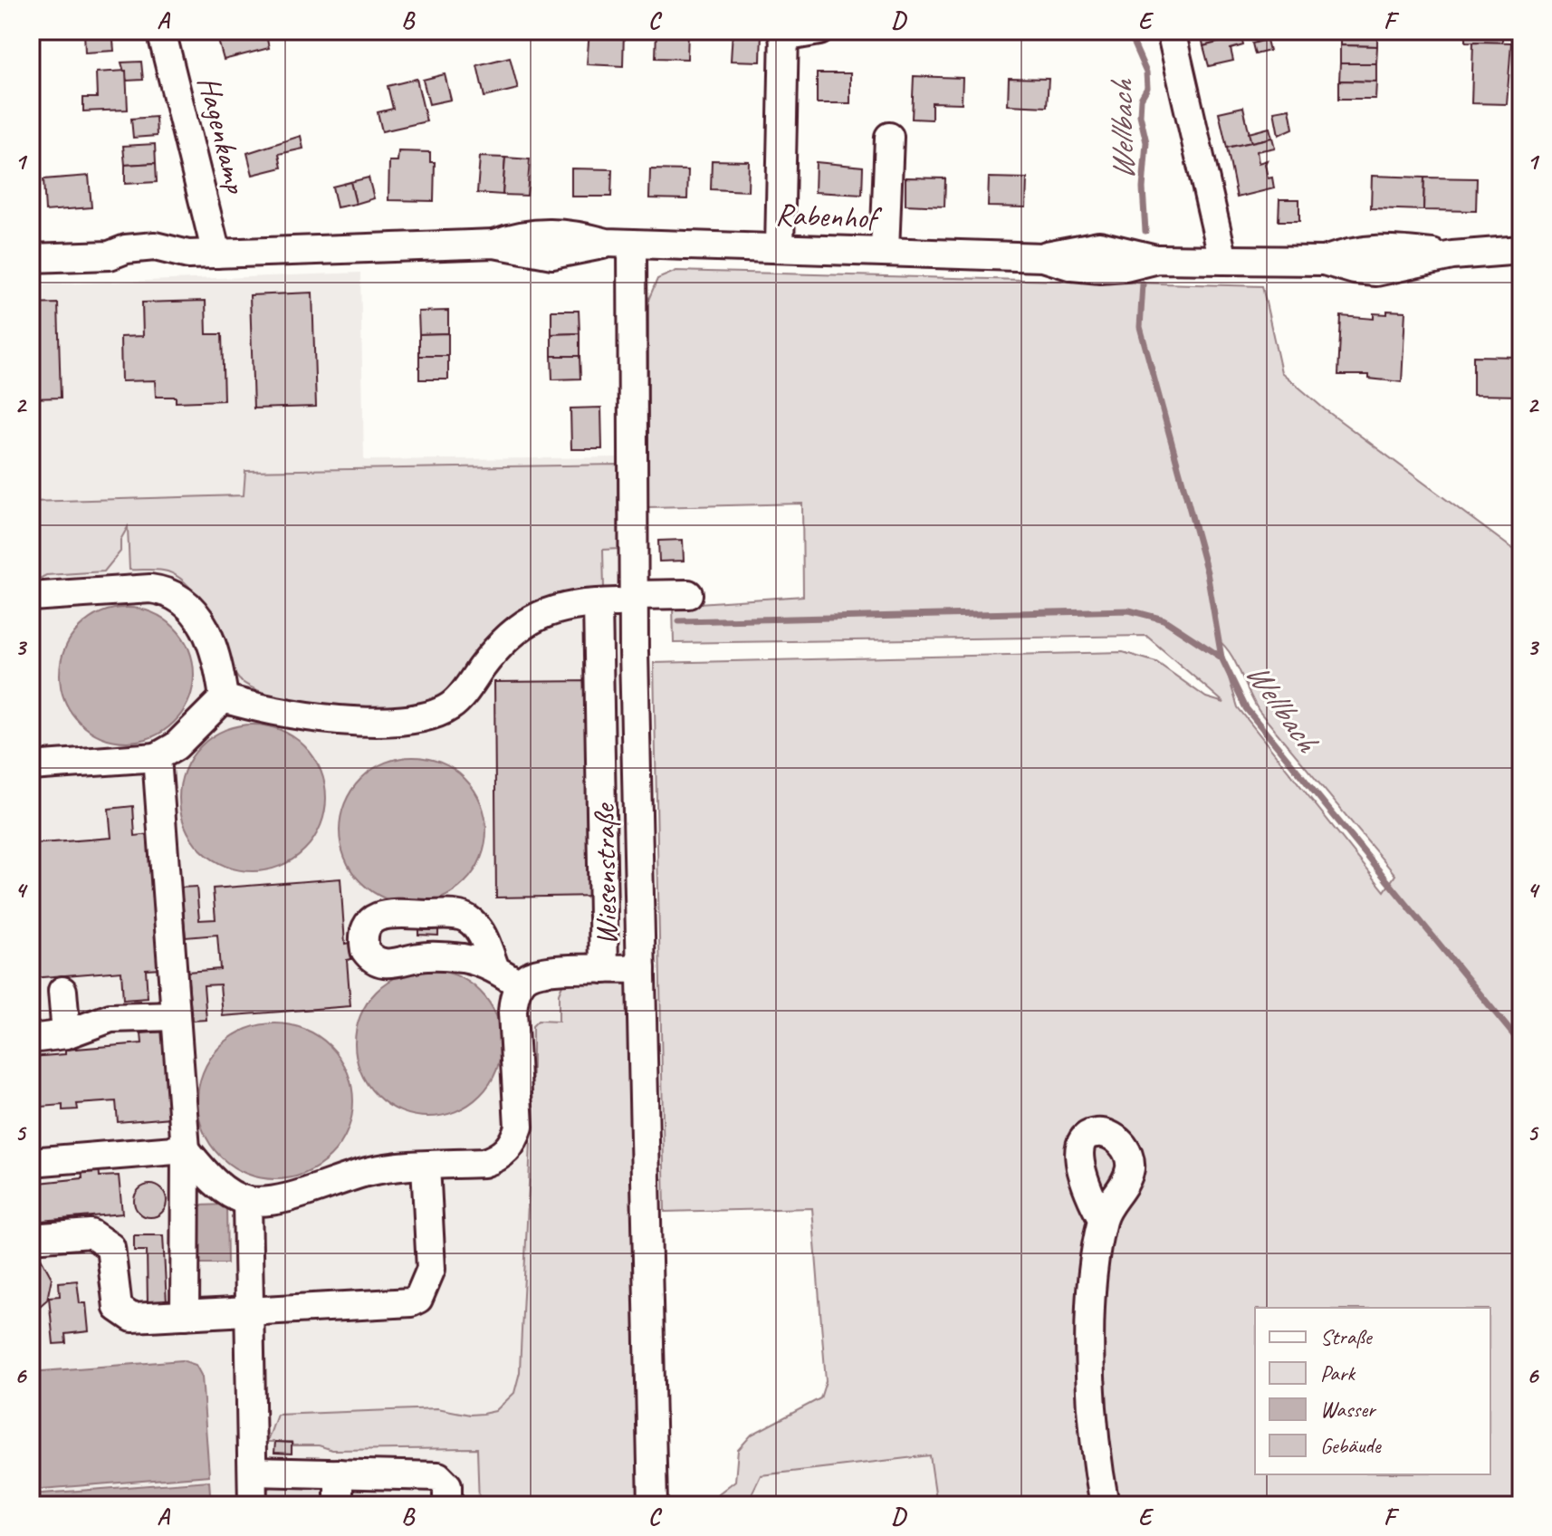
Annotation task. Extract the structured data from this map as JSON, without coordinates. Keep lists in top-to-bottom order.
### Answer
{
  "streets": {
    "street": ["Hagenkamp", "Rabenhof", "Wiesenstraße"]
  },
  "crossings": [
    ["Hagenkamp", "Rabenhof"],
    ["Rabenhof", "Wiesenstraße"]
  ],
  "water": ["Wellbach"],
  "legend": [
    "Straße",
    "Park",
    "Wasser",
    "Gebäude"
  ],
  "grid": {
    "columns": [
      "A",
      "B",
      "C",
      "D",
      "E",
      "F"
    ],
    "rows": [
      "1",
      "2",
      "3",
      "4",
      "5",
      "6"
    ]
  }
}
